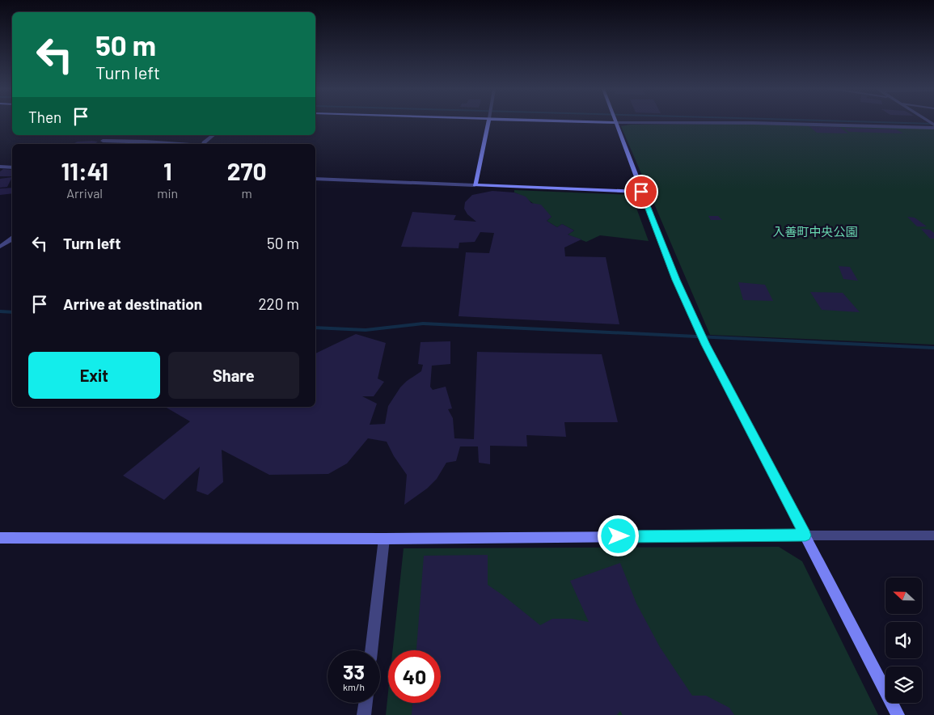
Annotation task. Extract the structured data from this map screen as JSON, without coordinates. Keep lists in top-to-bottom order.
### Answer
{
  "parks": ["入善町中央公園"],
  "north": "left",
  "page": {
    "turn": ["50 m", "Turn left"],
    "then": "Then",
    "eta": [
      "11:41",
      "Arrival",
      "1",
      "min",
      "270",
      "m"
    ],
    "list": [
      {
        "name": "Turn left",
        "value": "50 m"
      },
      {
        "name": "Arrive at destination",
        "value": "220 m"
      }
    ],
    "buttons": ["Exit", "Share"],
    "speed": "33 km/h",
    "limit": "40"
  }
}
